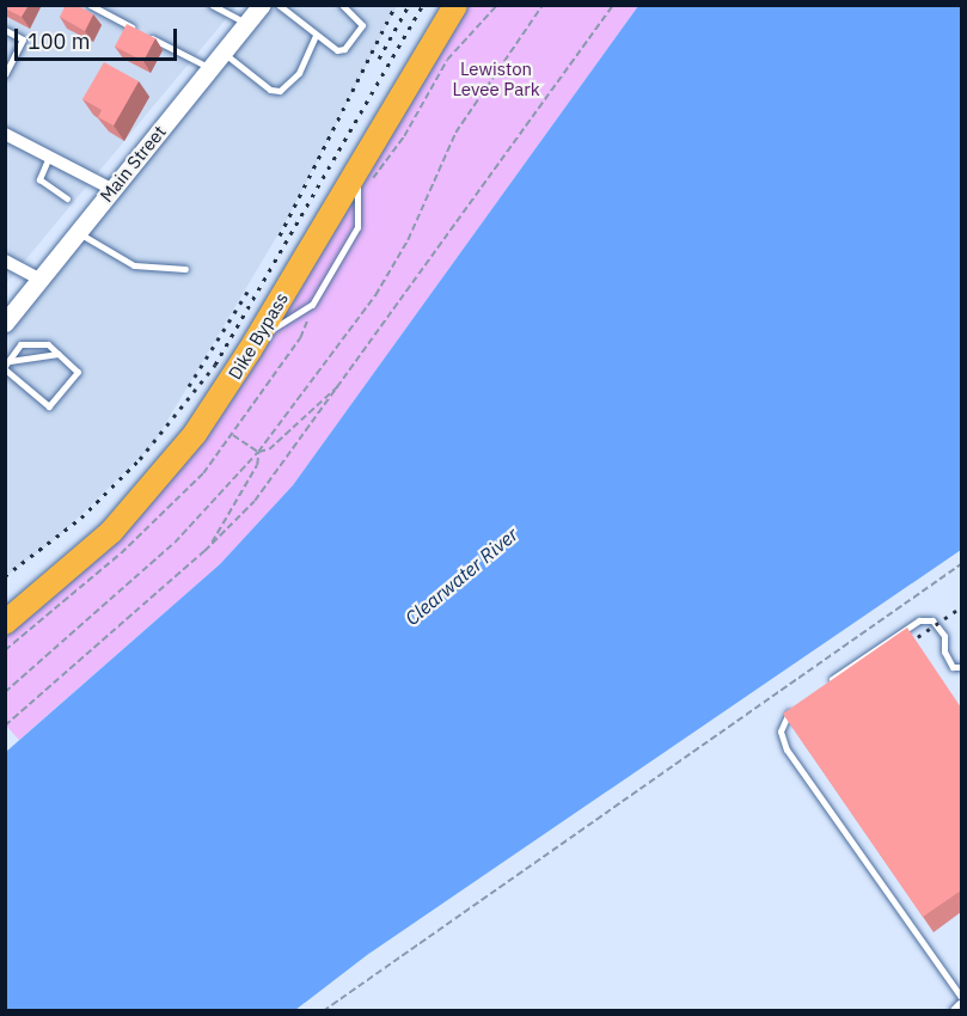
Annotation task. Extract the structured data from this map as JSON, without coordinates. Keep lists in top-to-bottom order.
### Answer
{
  "streets": {
    "highway": ["Dike Bypass"],
    "main road": ["Main Street"]
  },
  "water": ["Clearwater River"],
  "parks": ["Lewiston Levee Park"],
  "scale_bar": "100 m"
}
